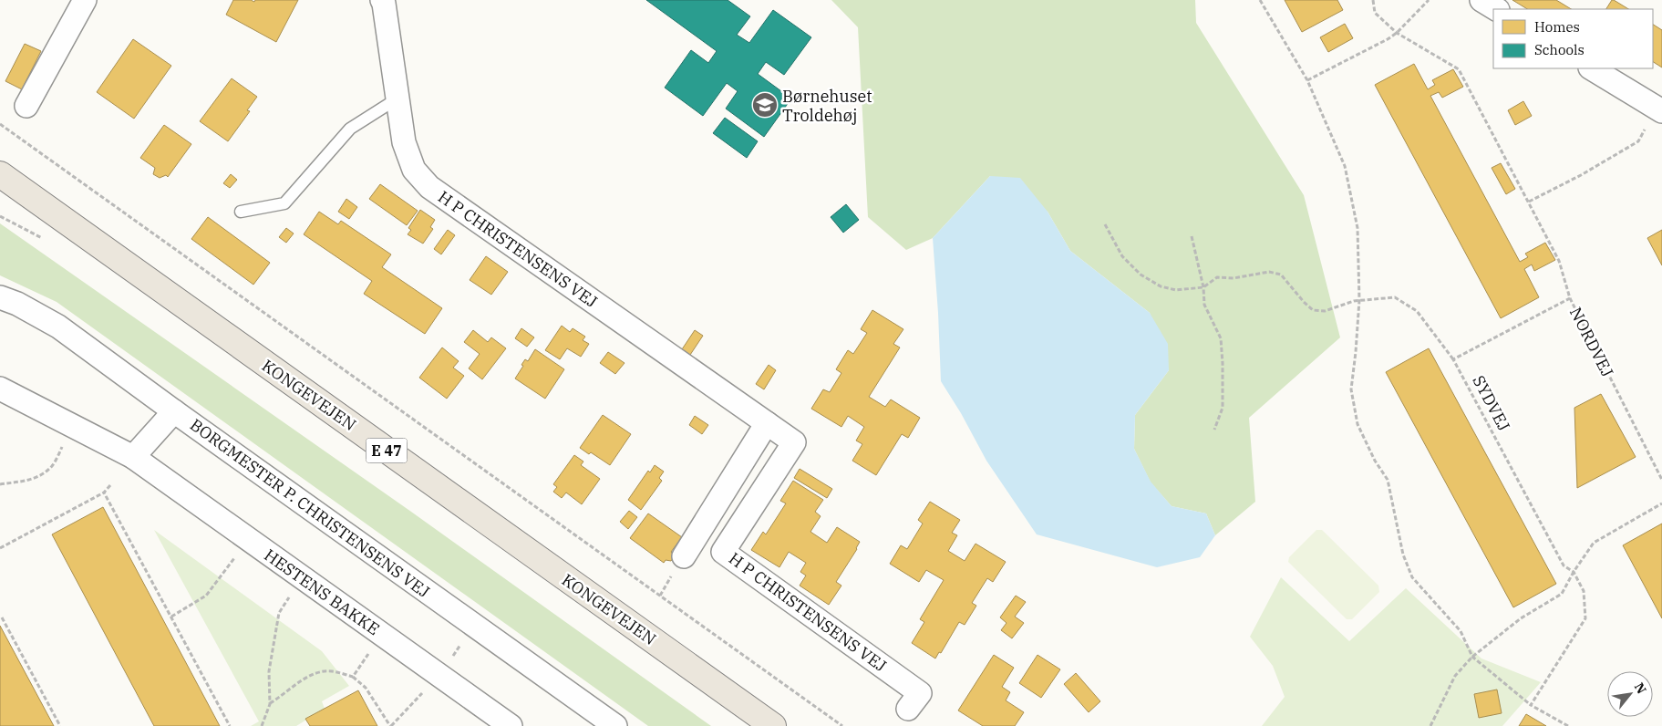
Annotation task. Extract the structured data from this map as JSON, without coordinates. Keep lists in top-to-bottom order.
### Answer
{
  "streets": {
    "main road": ["KONGEVEJEN", "E 47"],
    "street": ["H P CHRISTENSENS VEJ", "BORGMESTER P. CHRISTENSENS VEJ", "HESTENS BAKKE"],
    "path": ["NORDVEJ", "SYDVEJ"]
  },
  "places": {
    "school or university": ["Børnehuset Troldehøj"]
  },
  "legend": ["Homes", "Schools"],
  "north": "top right"
}
